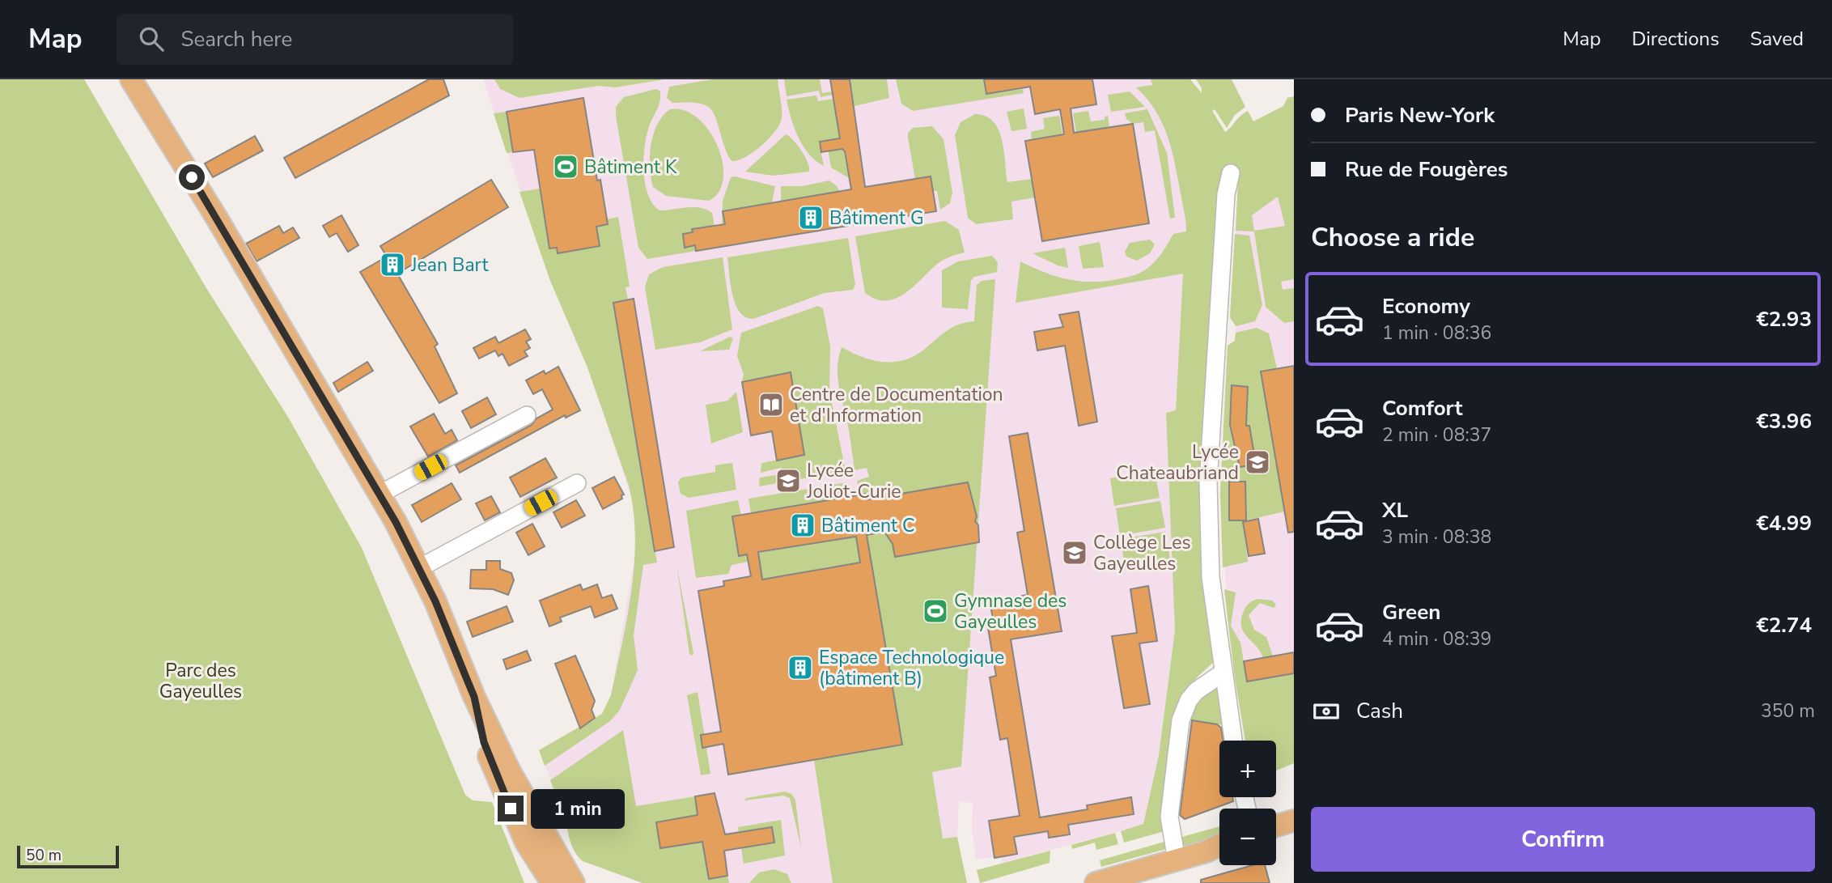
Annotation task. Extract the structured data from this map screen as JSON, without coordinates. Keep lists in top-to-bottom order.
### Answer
{
  "parks": ["Parc des Gayeulles"],
  "places": {
    "sports": ["Bâtiment K", "Gymnase des Gayeulles"],
    "building": [
      "Bâtiment G",
      "Jean Bart",
      "Bâtiment C",
      "Espace Technologique (bâtiment B)"
    ],
    "library": ["Centre de Documentation et d'Information"],
    "school or university": ["Lycée Chateaubriand", "Lycée Joliot-Curie", "Collège Les Gayeulles"]
  },
  "scale_bar": "50 m",
  "page": {
    "header": "Map",
    "search": "Search here",
    "nav": ["Map", "Directions", "Saved"],
    "banner": ["Paris New-York", "Rue de Fougères"],
    "heading": "Choose a ride",
    "list": [
      {
        "name": "Economy",
        "note": "1 min · 08:36",
        "value": "€2.93"
      },
      {
        "name": "Comfort",
        "note": "2 min · 08:37",
        "value": "€3.96"
      },
      {
        "name": "XL",
        "note": "3 min · 08:38",
        "value": "€4.99"
      },
      {
        "name": "Green",
        "note": "4 min · 08:39",
        "value": "€2.74"
      }
    ],
    "pay": ["Cash", "350 m"],
    "map_buttons": ["+", "−"],
    "bubble": "1 min",
    "buttons": "Confirm",
    "scale": "50 m"
  }
}
